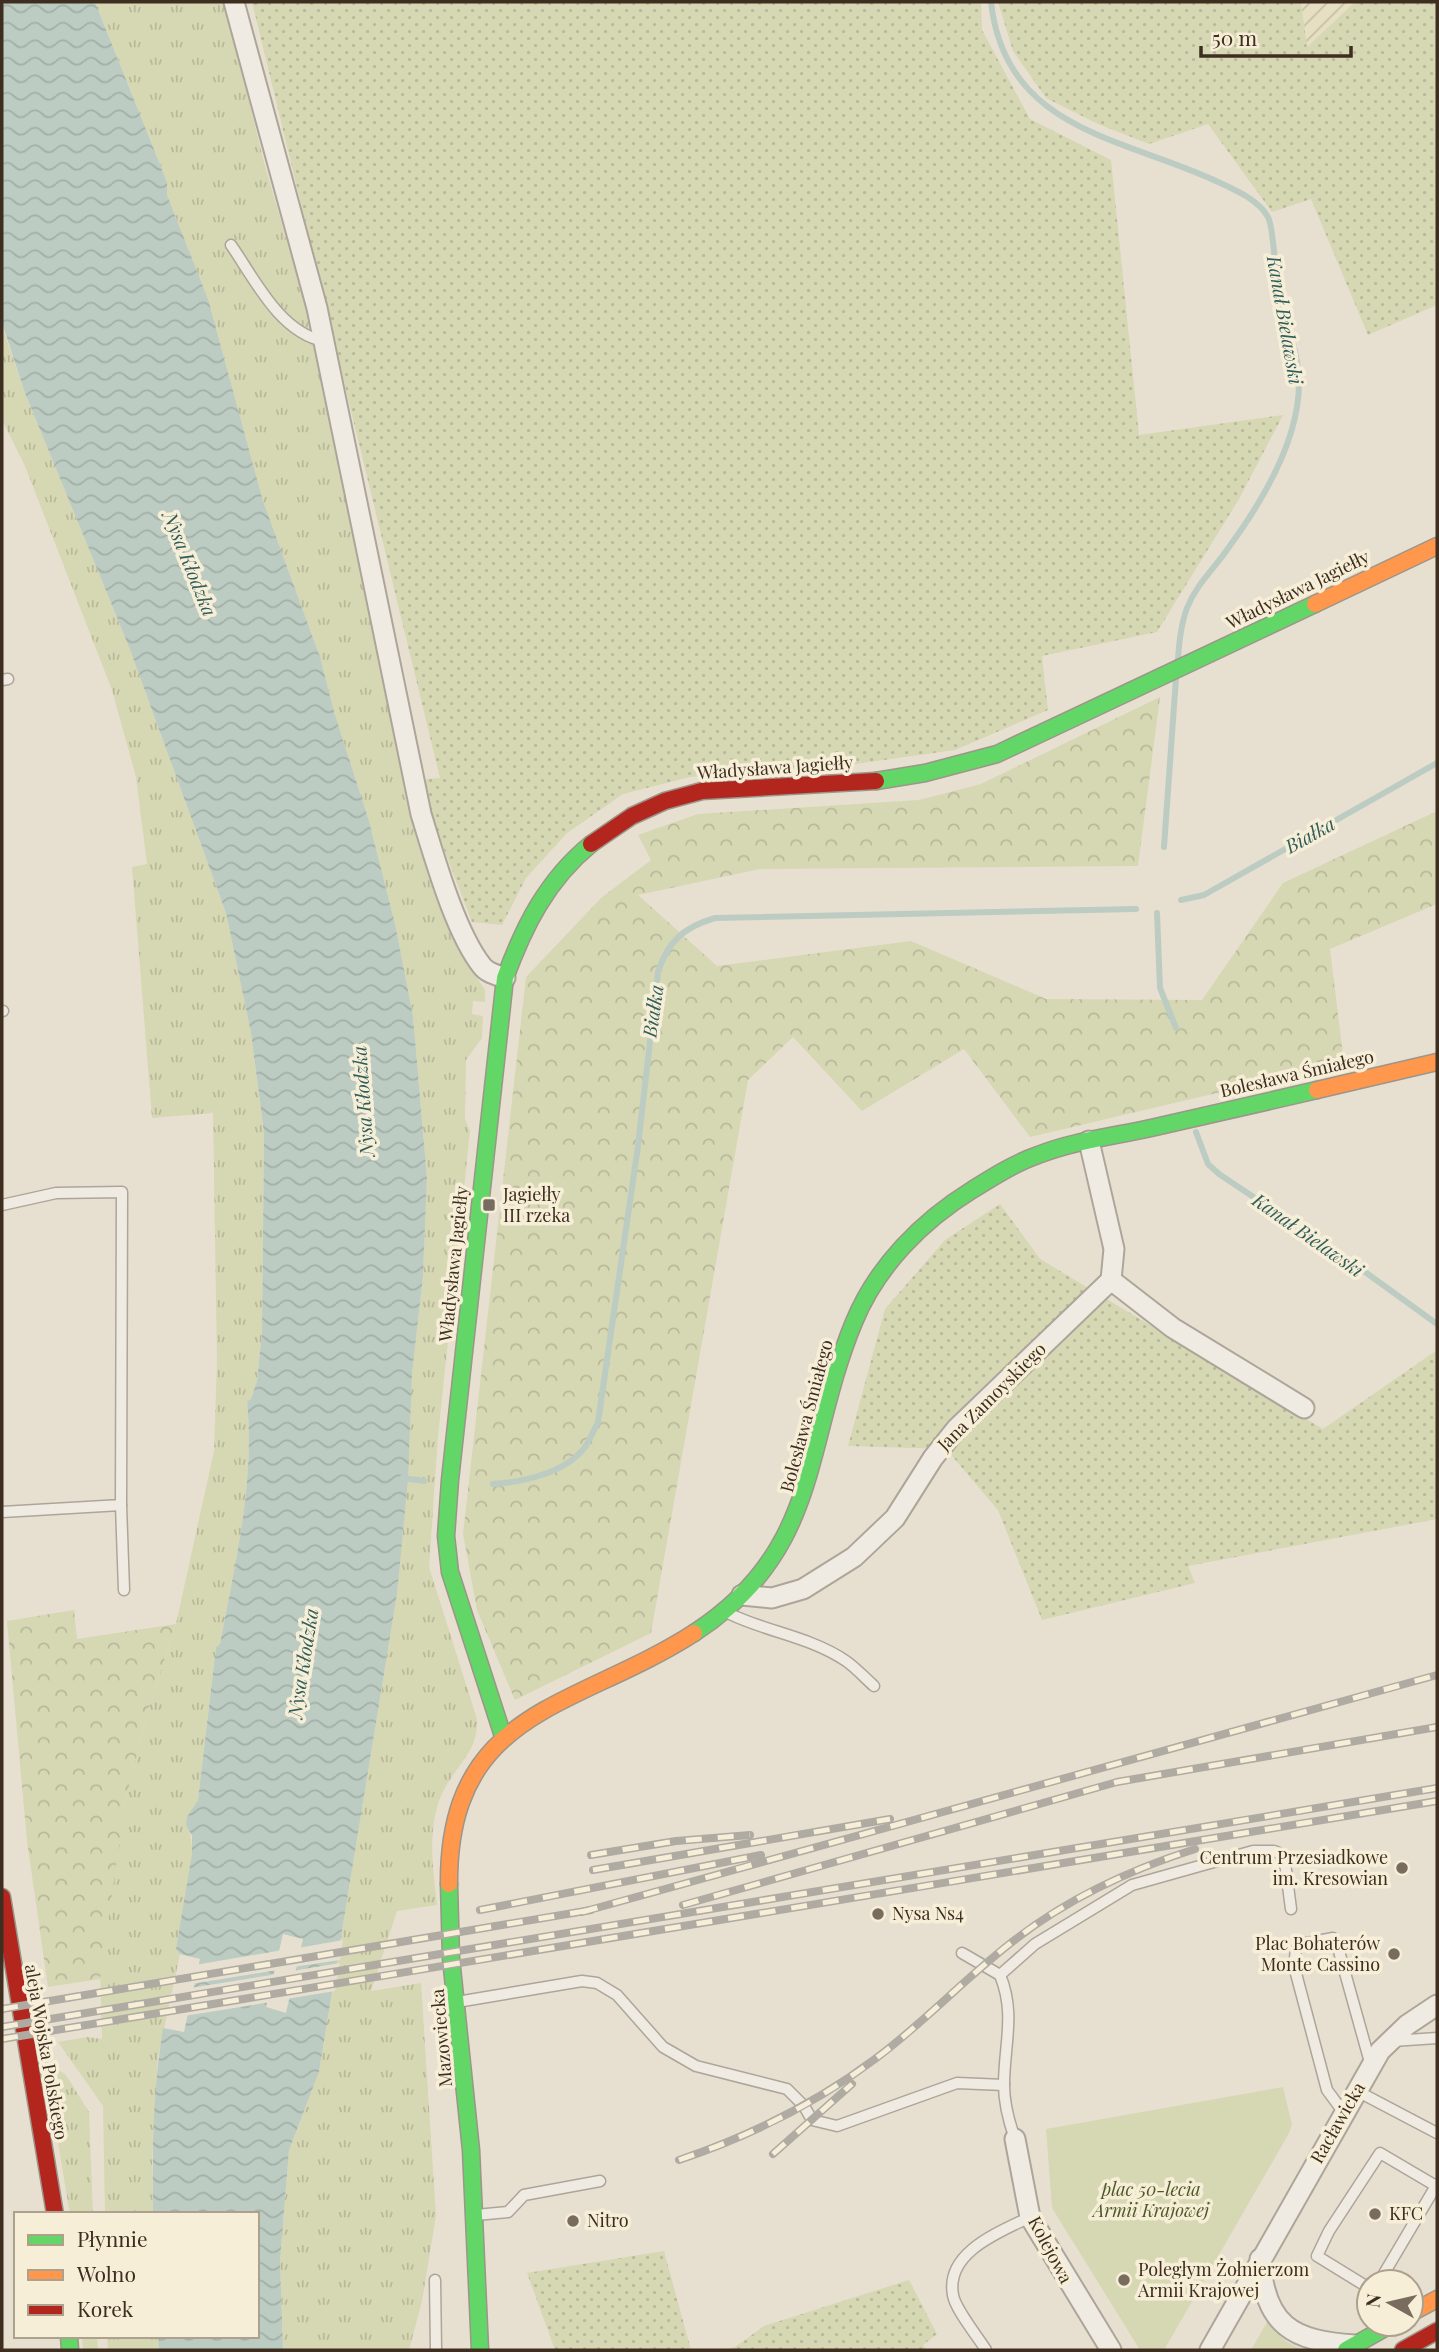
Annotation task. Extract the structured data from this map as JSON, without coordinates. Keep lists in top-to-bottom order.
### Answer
{
  "streets": {
    "street": [
      "Władysława Jagiełły",
      "Bolesława Śmiałego",
      "Jana Zamoyskiego",
      "Mazowiecka",
      "aleja Wojska Polskiego",
      "Racławicka",
      "Kolejowa"
    ]
  },
  "crossings": [
    ["Władysława Jagiełły", "Bolesława Śmiałego"],
    ["Władysława Jagiełły", "Mazowiecka"],
    ["Bolesława Śmiałego", "Jana Zamoyskiego"],
    ["Bolesława Śmiałego", "Mazowiecka"]
  ],
  "water": ["Kanał Bielawski", "Nysa Kłodzka", "Białka"],
  "parks": ["plac 50-lecia Armii Krajowej"],
  "places": {
    "transit": ["Jagiełły III rzeka"],
    "other": [
      "Centrum Przesiadkowe im. Kresowian",
      "Nysa Ns4",
      "Plac Bohaterów Monte Cassino",
      "KFC",
      "Nitro",
      "Poległym Żołnierzom Armii Krajowej"
    ]
  },
  "legend": ["Płynnie", "Wolno", "Korek"],
  "scale_bar": "50 m",
  "north": "left"
}
